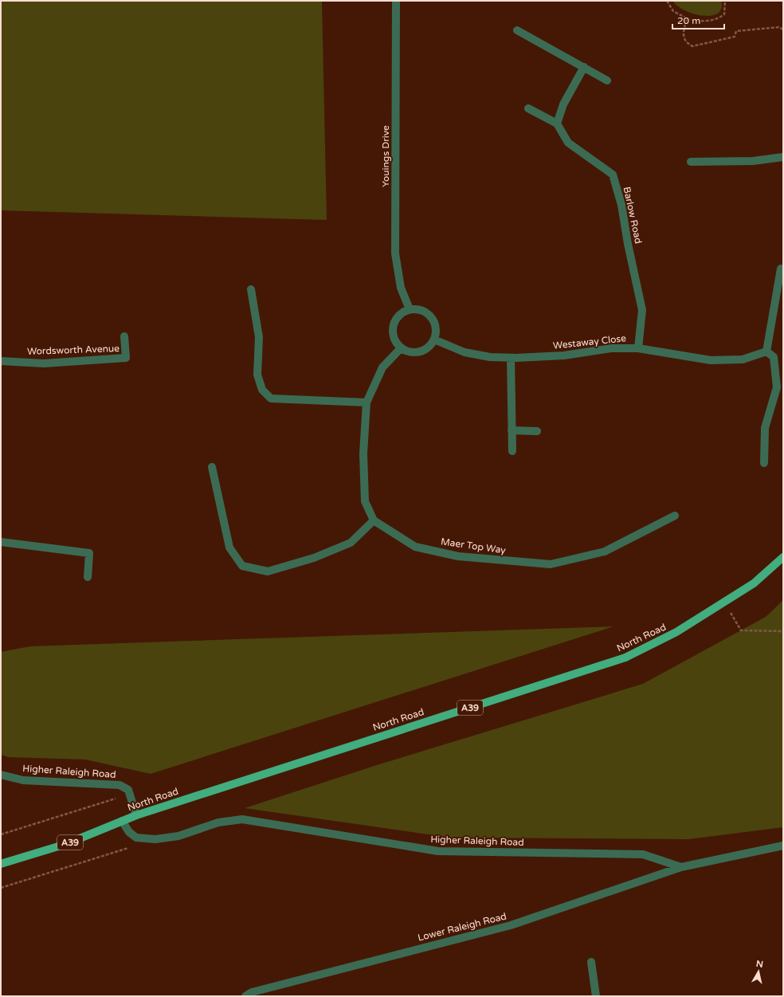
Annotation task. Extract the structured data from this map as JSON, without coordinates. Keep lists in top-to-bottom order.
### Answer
{
  "streets": {
    "main road": ["North Road", "A39"],
    "street": [
      "Youings Drive",
      "Barlow Road",
      "Westaway Close",
      "Wordsworth Avenue",
      "Maer Top Way",
      "Higher Raleigh Road",
      "Lower Raleigh Road"
    ]
  },
  "crossings": [
    ["Youings Drive", "Westaway Close"],
    ["Barlow Road", "Westaway Close"],
    ["North Road", "Higher Raleigh Road"],
    ["Higher Raleigh Road", "Lower Raleigh Road"]
  ],
  "scale_bar": "20 m",
  "north": "top"
}
